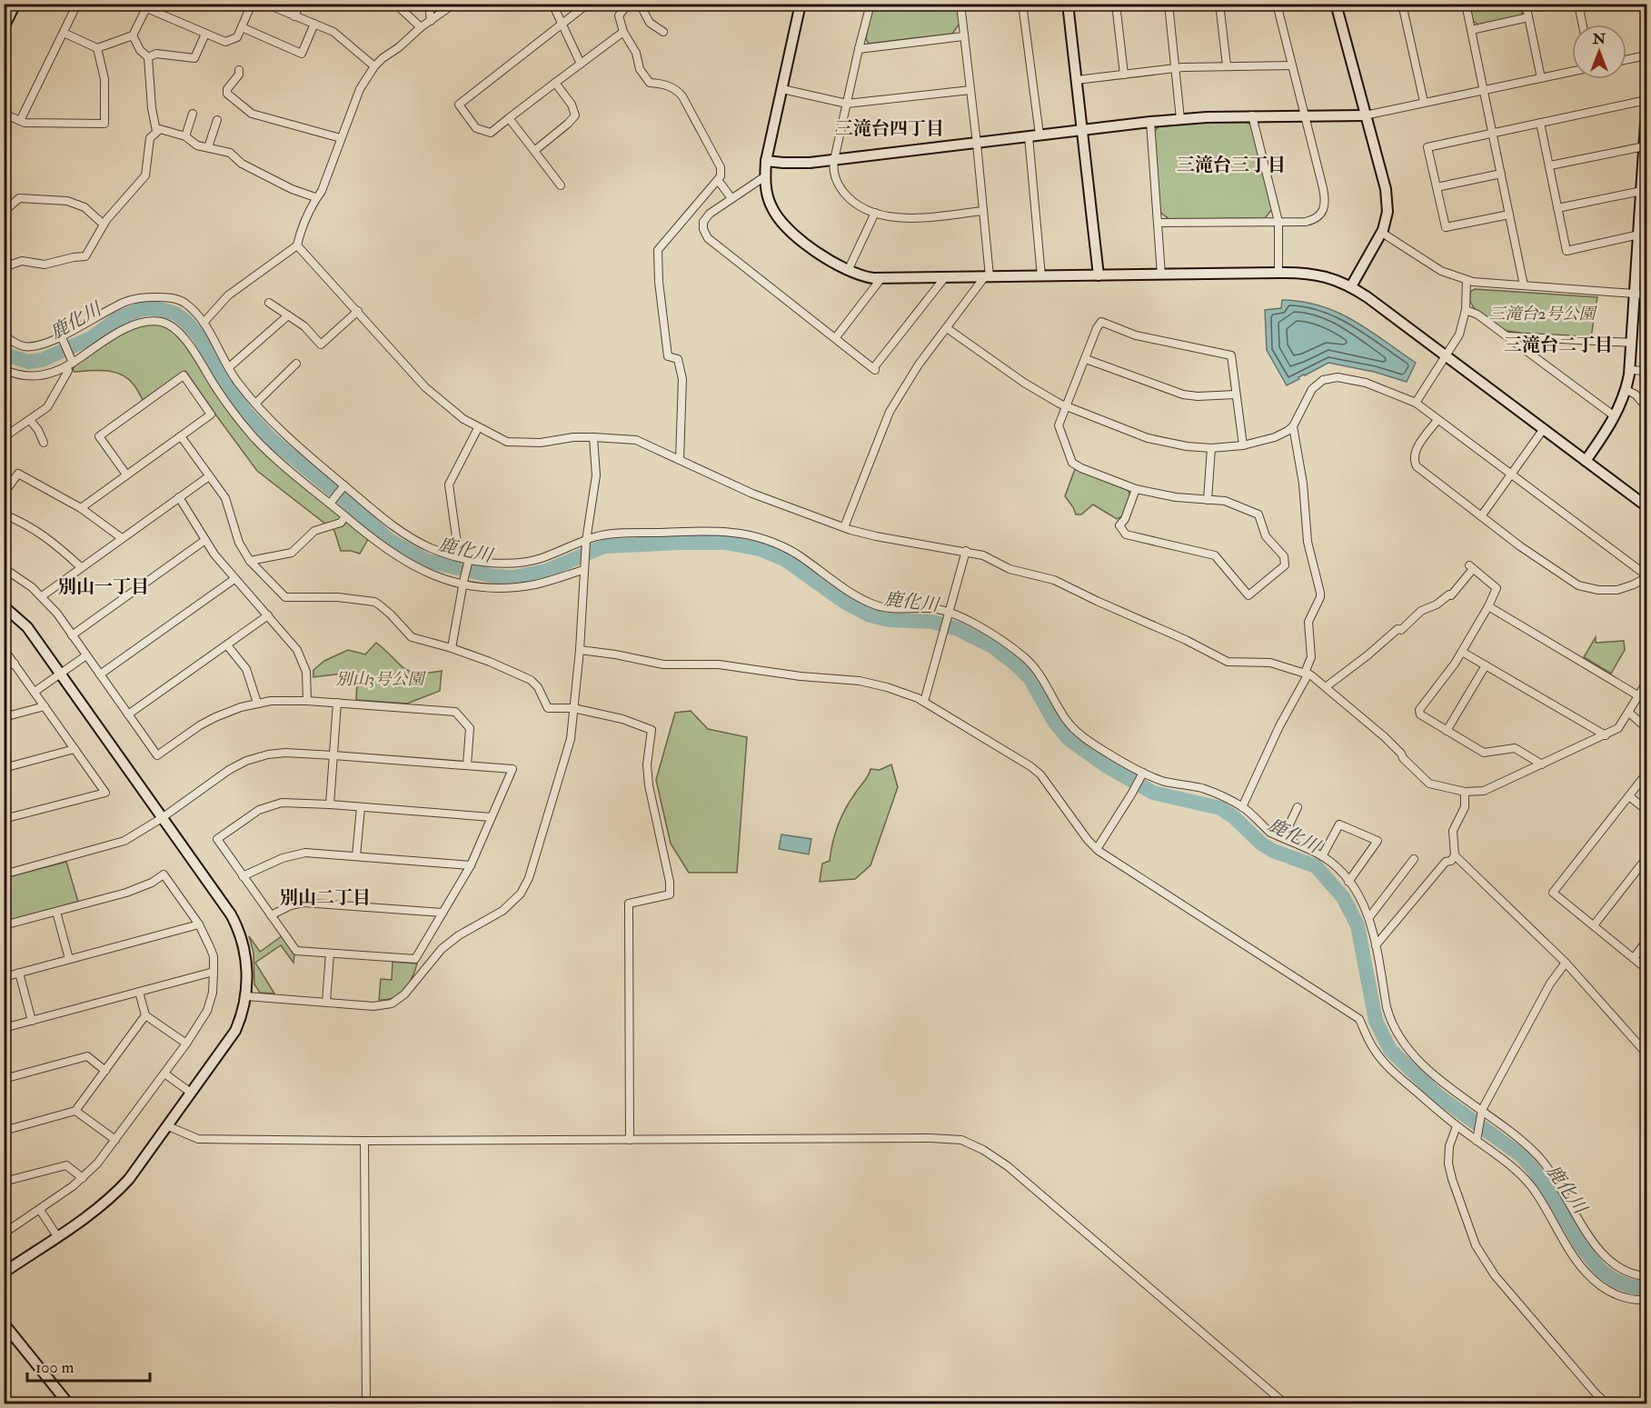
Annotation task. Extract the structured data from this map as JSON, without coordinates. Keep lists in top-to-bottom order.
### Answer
{
  "districts": [
    "三滝台四丁目",
    "三滝台三丁目",
    "三滝台二丁目",
    "別山一丁目",
    "別山二丁目"
  ],
  "water": ["鹿化川"],
  "parks": ["三滝台2号公園", "別山3号公園"],
  "scale_bar": "100 m",
  "north": "top"
}
